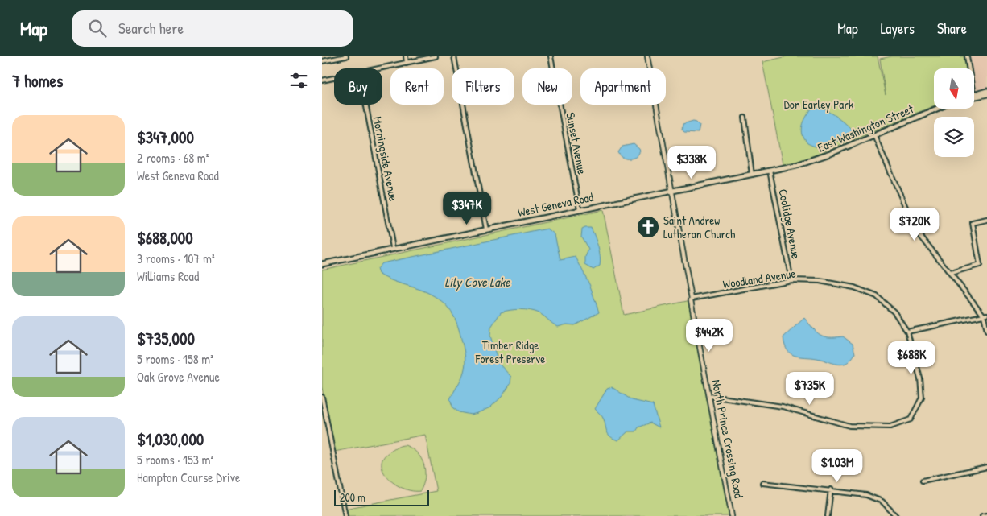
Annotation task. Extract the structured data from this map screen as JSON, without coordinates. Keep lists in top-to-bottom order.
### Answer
{
  "streets": {
    "main road": ["East Washington Street", "West Geneva Road"],
    "street": [
      "Sunset Avenue",
      "Morningside Avenue",
      "Coolidge Avenue",
      "Woodland Avenue",
      "North Prince Crossing Road"
    ]
  },
  "crossings": [
    ["East Washington Street", "West Geneva Road"],
    ["East Washington Street", "Coolidge Avenue"],
    ["Sunset Avenue", "West Geneva Road"],
    ["Morningside Avenue", "West Geneva Road"],
    ["West Geneva Road", "Coolidge Avenue"],
    ["West Geneva Road", "North Prince Crossing Road"],
    ["Coolidge Avenue", "Woodland Avenue"],
    ["Woodland Avenue", "North Prince Crossing Road"]
  ],
  "water": ["Lily Cove Lake"],
  "parks": ["Don Earley Park", "Timber Ridge Forest Preserve"],
  "places": {
    "church": ["Saint Andrew Lutheran Church"]
  },
  "scale_bar": "200 m",
  "north": "bottom",
  "page": {
    "header": "Map",
    "search": "Search here",
    "nav": ["Map", "Layers", "Share"],
    "heading": "7 homes",
    "chip": [
      "Buy",
      "Rent",
      "Filters",
      "New",
      "Apartment"
    ],
    "list": [
      {
        "name": "$347,000",
        "note": "2 rooms · 68 m² · West Geneva Road"
      },
      {
        "name": "$688,000",
        "note": "3 rooms · 107 m² · Williams Road"
      },
      {
        "name": "$735,000",
        "note": "5 rooms · 158 m² · Oak Grove Avenue"
      },
      {
        "name": "$1,030,000",
        "note": "5 rooms · 153 m² · Hampton Course Drive"
      }
    ],
    "price": [
      "$338K",
      "$347K",
      "$720K",
      "$442K",
      "$688K",
      "$735K",
      "$1.03M"
    ],
    "scale": "200 m"
  }
}
